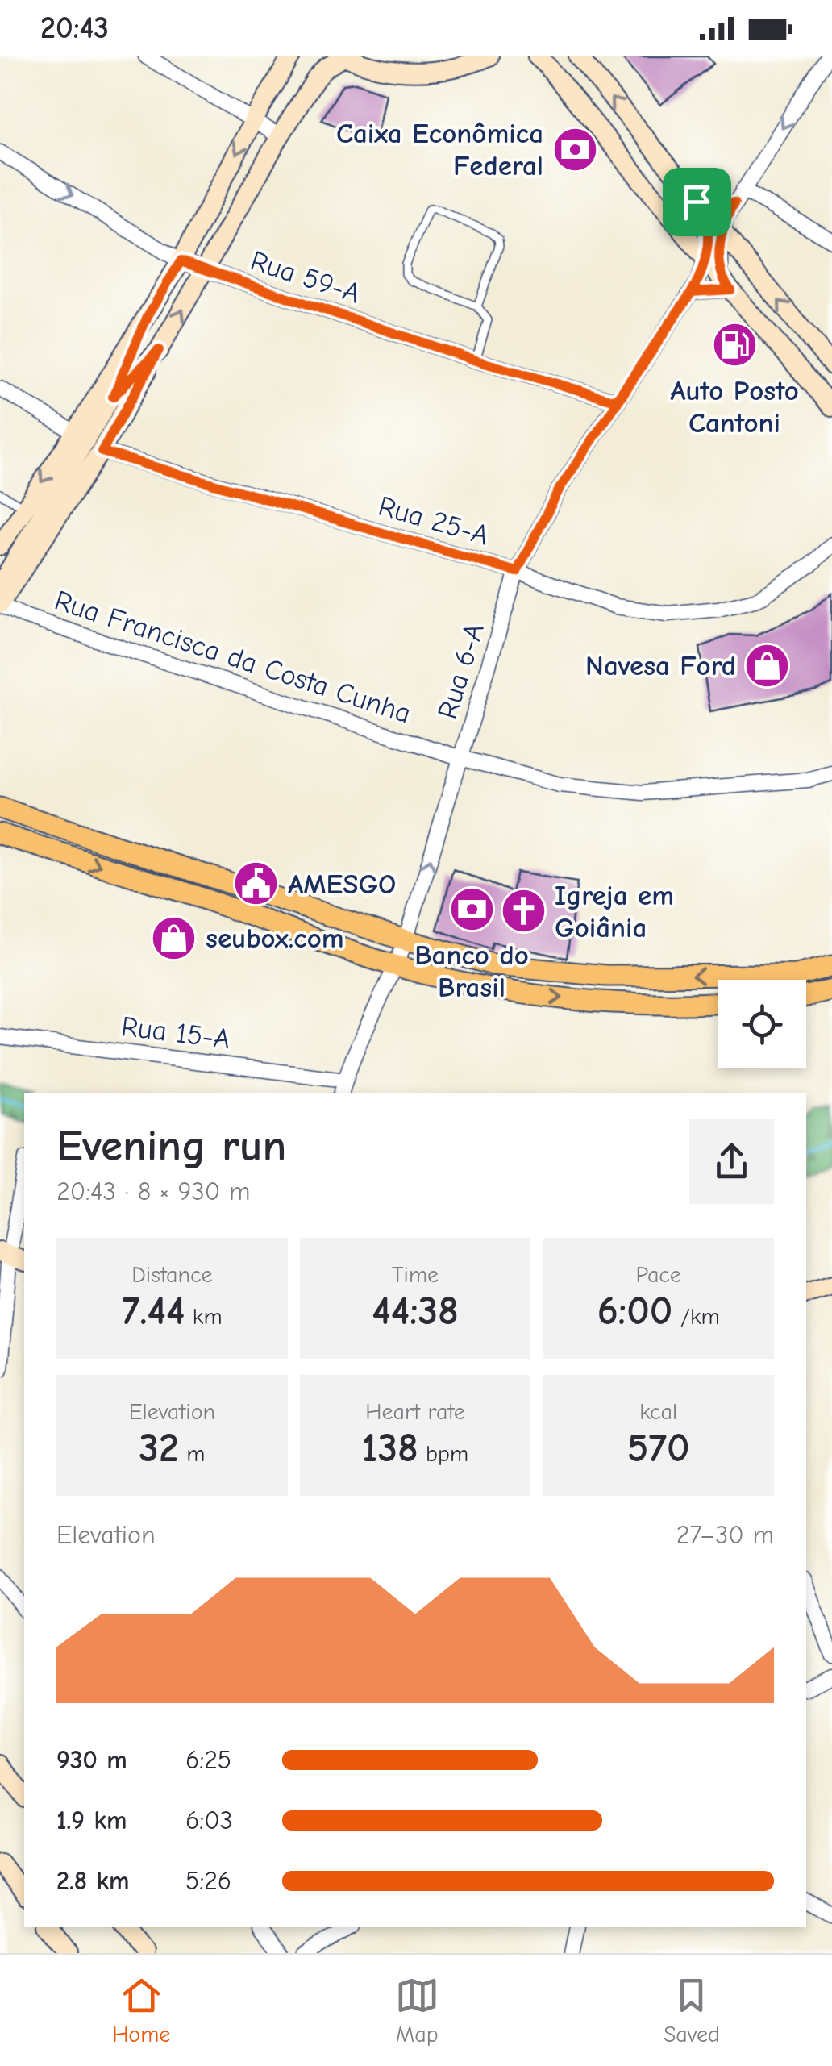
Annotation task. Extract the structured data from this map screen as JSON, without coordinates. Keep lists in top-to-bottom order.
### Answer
{
  "streets": {
    "street": [
      "Rua 59-A",
      "Rua 25-A",
      "Rua Francisca da Costa Cunha",
      "Rua 6-A",
      "Rua 15-A"
    ]
  },
  "crossings": [
    ["Rua 59-A", "Rua 6-A"],
    ["Rua 25-A", "Rua 6-A"],
    ["Rua Francisca da Costa Cunha", "Rua 6-A"],
    ["Rua 6-A", "Rua 15-A"]
  ],
  "places": {
    "bank": ["Caixa Econômica Federal", "Banco do Brasil"],
    "fuel station": ["Auto Posto Cantoni"],
    "shop": ["Navesa Ford", "seubox.com"],
    "public building": ["AMESGO"],
    "church": ["Igreja em Goiânia"]
  },
  "page": {
    "status": "20:43",
    "heading": ["Evening run", "20:43 · 8 × 930 m"],
    "stats": [
      ["Distance", "7.44 km"],
      ["Time", "44:38"],
      ["Pace", "6:00 /km"],
      ["Elevation", "32 m"],
      ["Heart rate", "138 bpm"],
      ["kcal", "570"]
    ],
    "chart": ["Elevation", "27–30 m"],
    "list": [
      {
        "name": "930 m",
        "note": "6:25"
      },
      {
        "name": "1.9 km",
        "note": "6:03"
      },
      {
        "name": "2.8 km",
        "note": "5:26"
      }
    ],
    "tabs": ["Home", "Map", "Saved"]
  }
}
